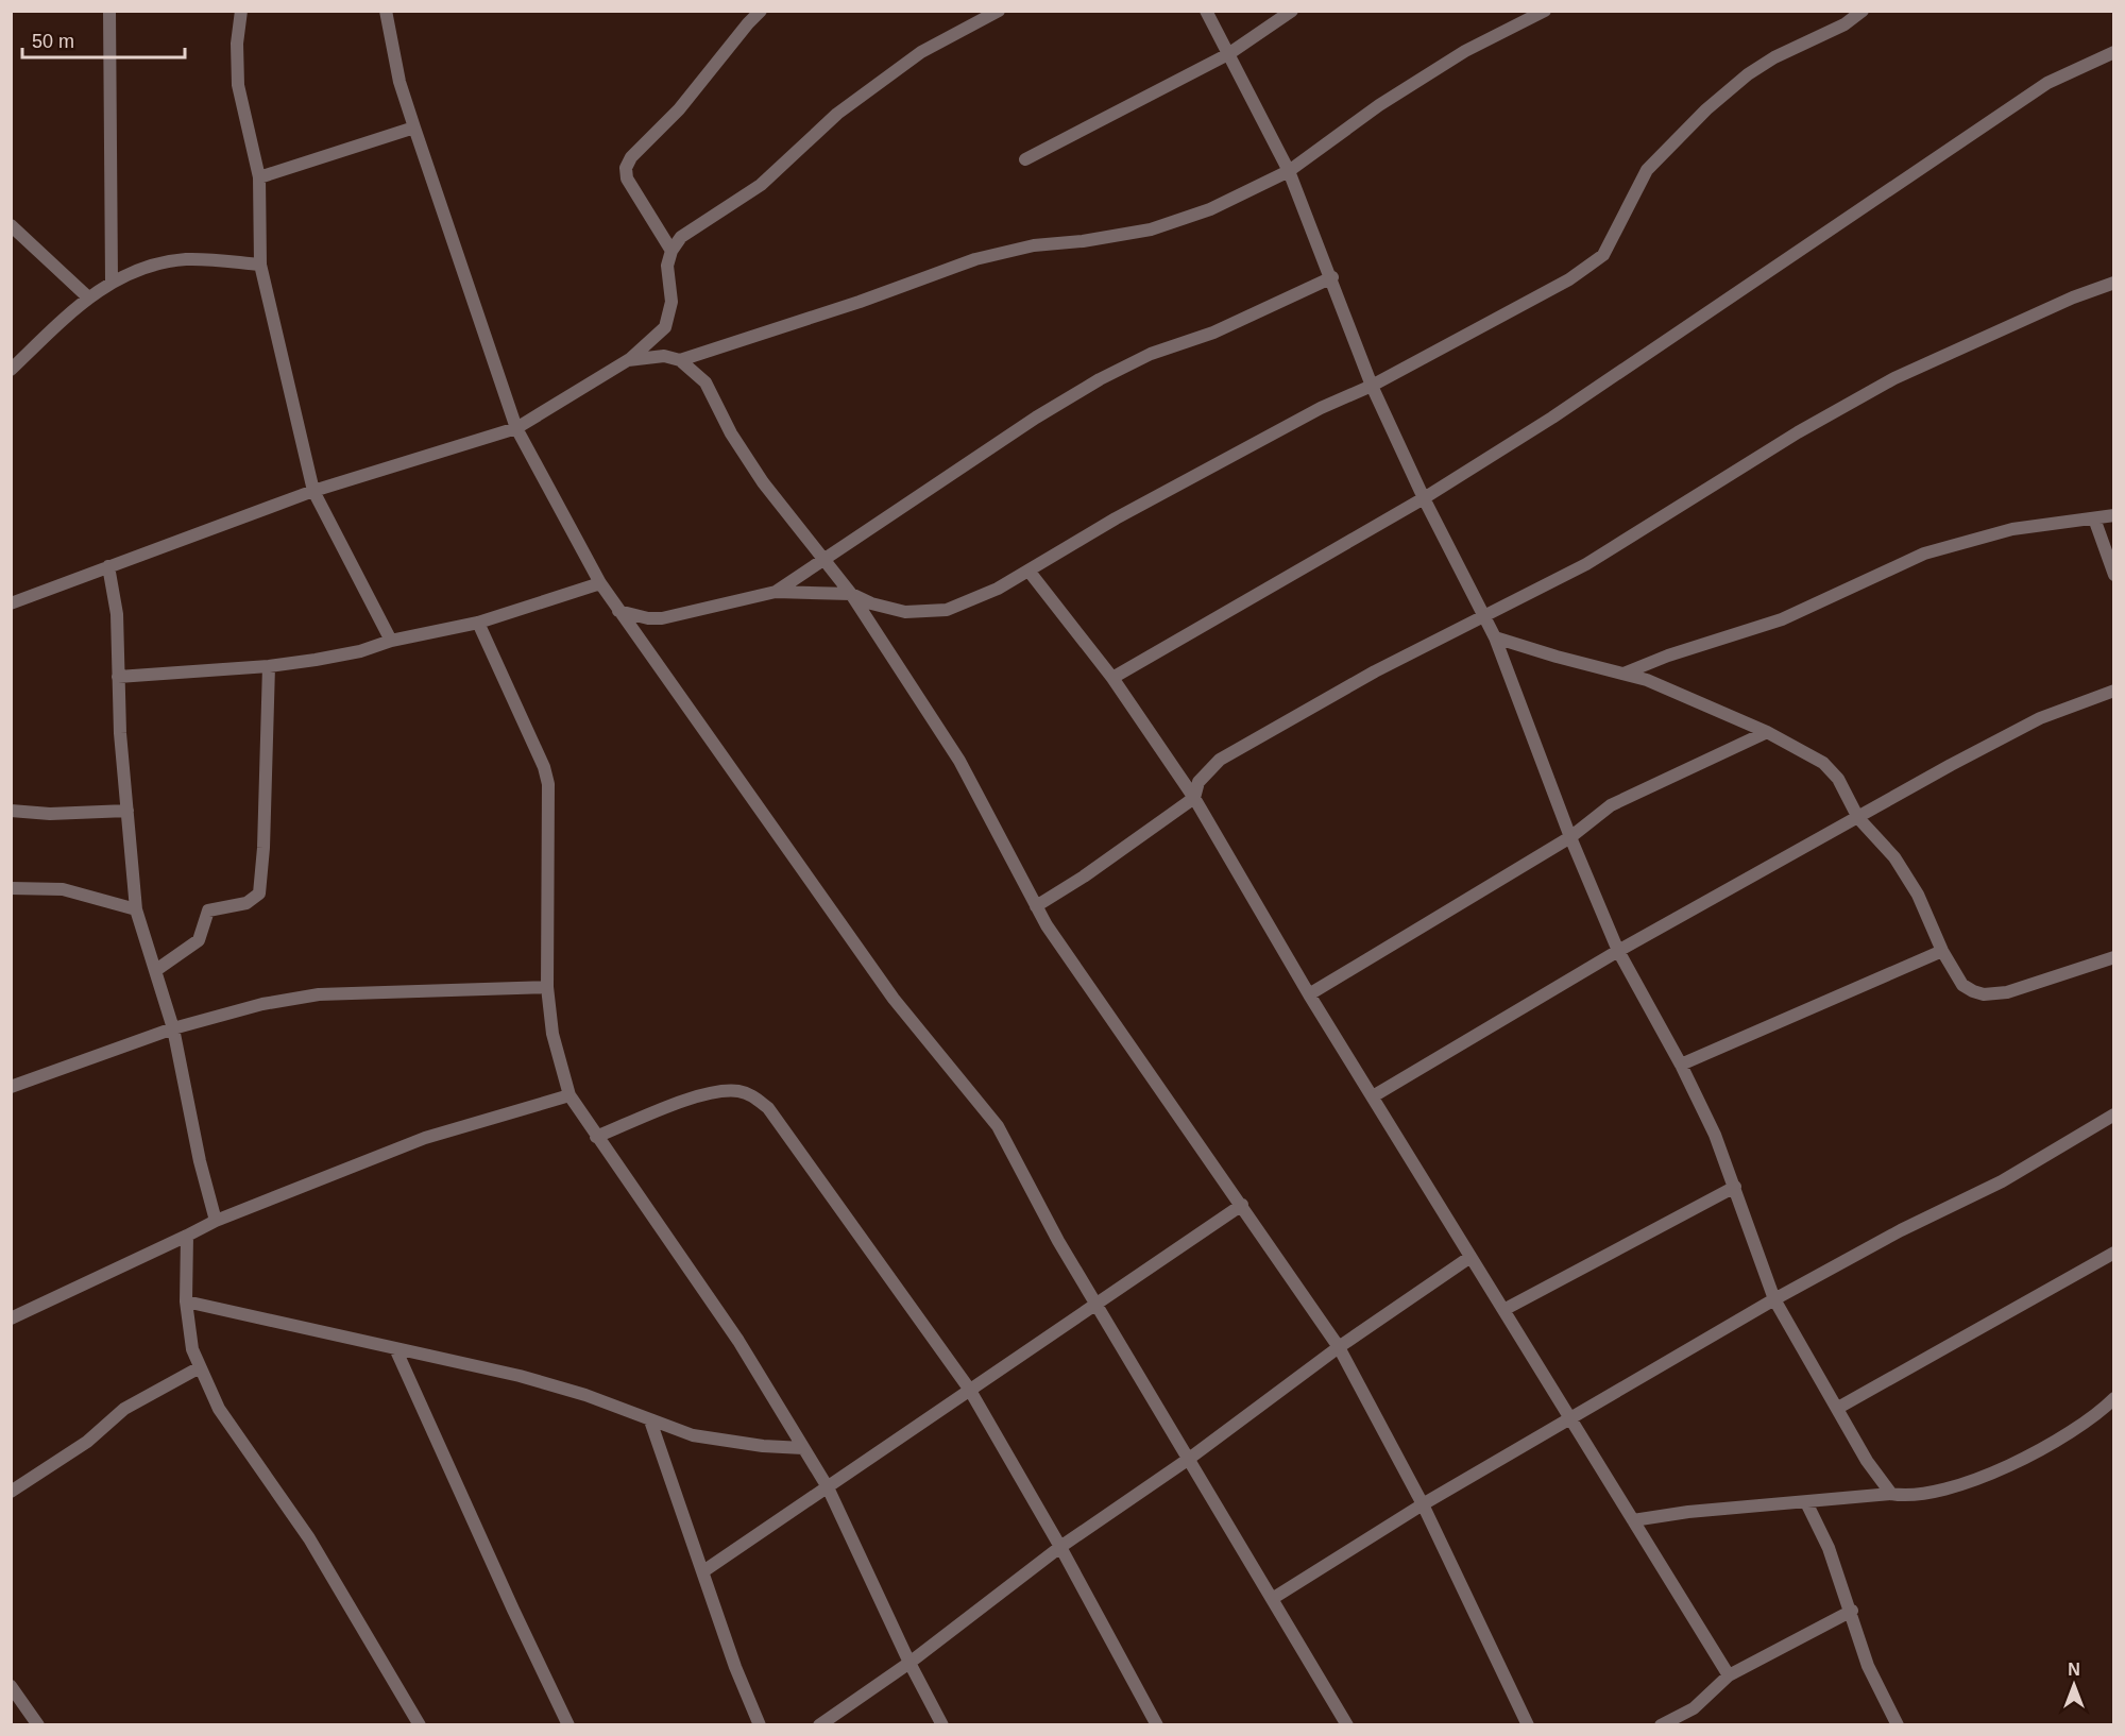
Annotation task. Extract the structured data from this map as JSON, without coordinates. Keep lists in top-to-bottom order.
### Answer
{
  "scale_bar": "50 m",
  "north": "top"
}
